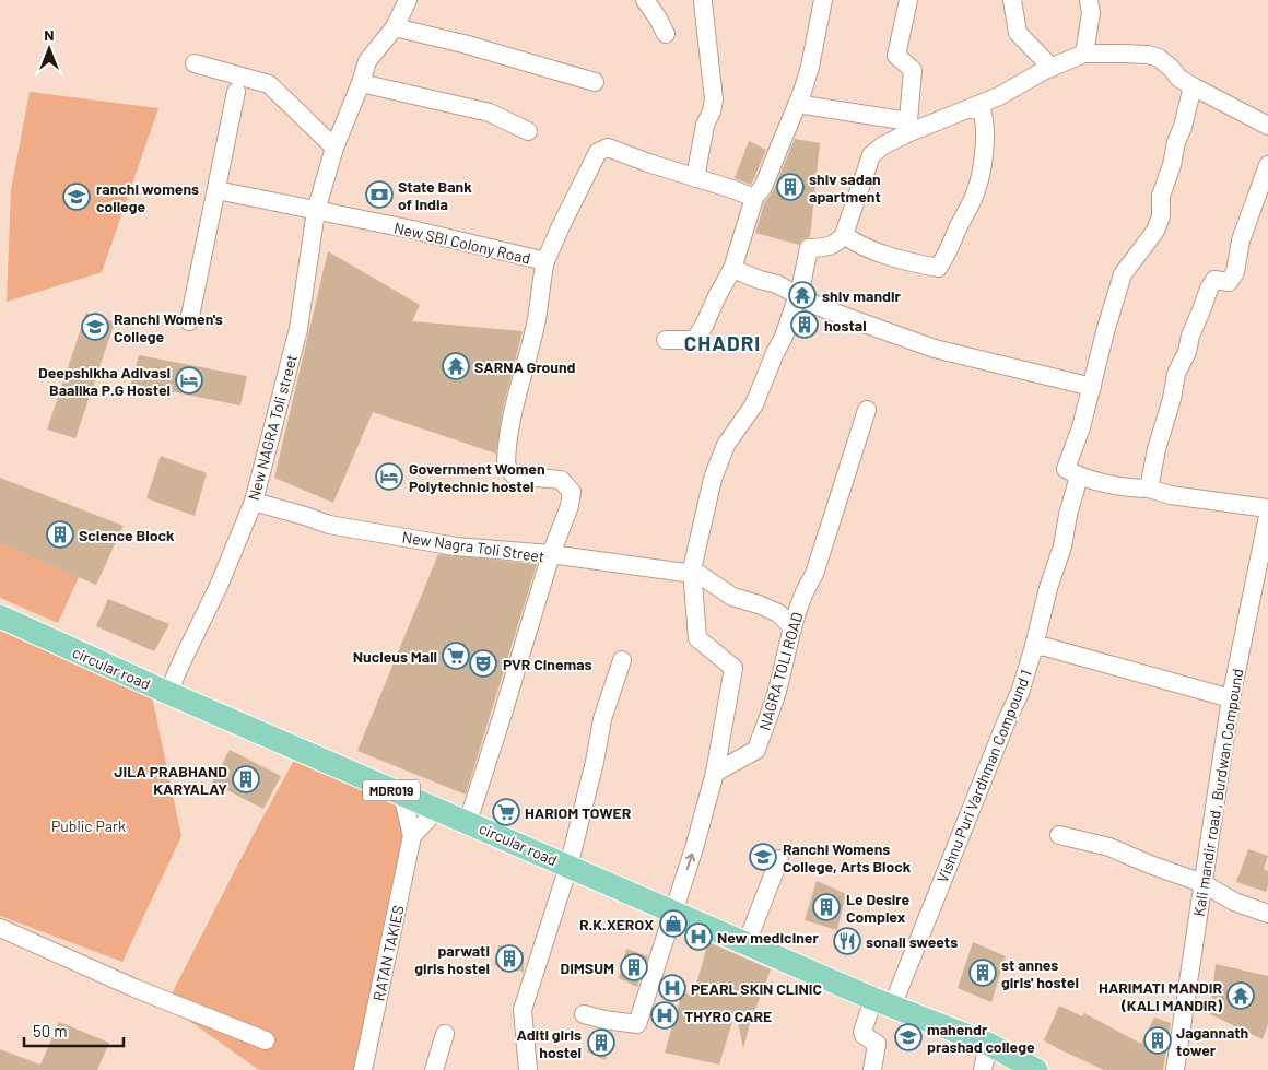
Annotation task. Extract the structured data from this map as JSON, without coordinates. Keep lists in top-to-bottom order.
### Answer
{
  "streets": {
    "main road": ["circular road", "MDR019"],
    "street": [
      "New SBI Colony Road",
      "New NAGRA Toli street",
      "New Nagra Toli Street",
      "NAGRA TOLI ROAD",
      "Vishnu Puri Vardhman Compound 1",
      "Kali mandir road , Burdwan Compound",
      "RATAN TAKIES"
    ]
  },
  "crossings": [
    ["New SBI Colony Road", "New NAGRA Toli street"],
    ["New SBI Colony Road", "New Nagra Toli Street"],
    ["New NAGRA Toli street", "New Nagra Toli Street"],
    ["New NAGRA Toli street", "circular road"],
    ["New Nagra Toli Street", "circular road"],
    ["circular road", "Vishnu Puri Vardhman Compound 1"],
    ["circular road", "RATAN TAKIES"]
  ],
  "districts": ["CHADRI"],
  "parks": ["Public Park"],
  "places": {
    "building": [
      "shiv sadan apartment",
      "hostal",
      "Science Block",
      "JILA PRABHAND KARYALAY",
      "Le Desire Complex",
      "parwati girls hostel",
      "DIMSUM",
      "st annes girls' hostel",
      "Jagannath tower",
      "Aditi girls hostel"
    ],
    "bank": ["State Bank of India"],
    "school or university": [
      "ranchi womens college",
      "Ranchi Women's College",
      "Ranchi Womens College, Arts Block",
      "mahendr prashad college"
    ],
    "temple": ["shiv mandir", "SARNA Ground", "HARIMATI MANDIR (KALI MANDIR)"],
    "hotel": ["Deepshikha Adivasi Baalika P.G Hostel", "Government Women Polytechnic hostel"],
    "supermarket": ["Nucleus Mall", "HARIOM TOWER"],
    "theatre": ["PVR Cinemas"],
    "shop": ["R.K.XEROX"],
    "hospital": ["New mediciner", "PEARL SKIN CLINIC", "THYRO CARE"],
    "restaurant": ["sonali sweets"]
  },
  "scale_bar": "50 m",
  "north": "top"
}
